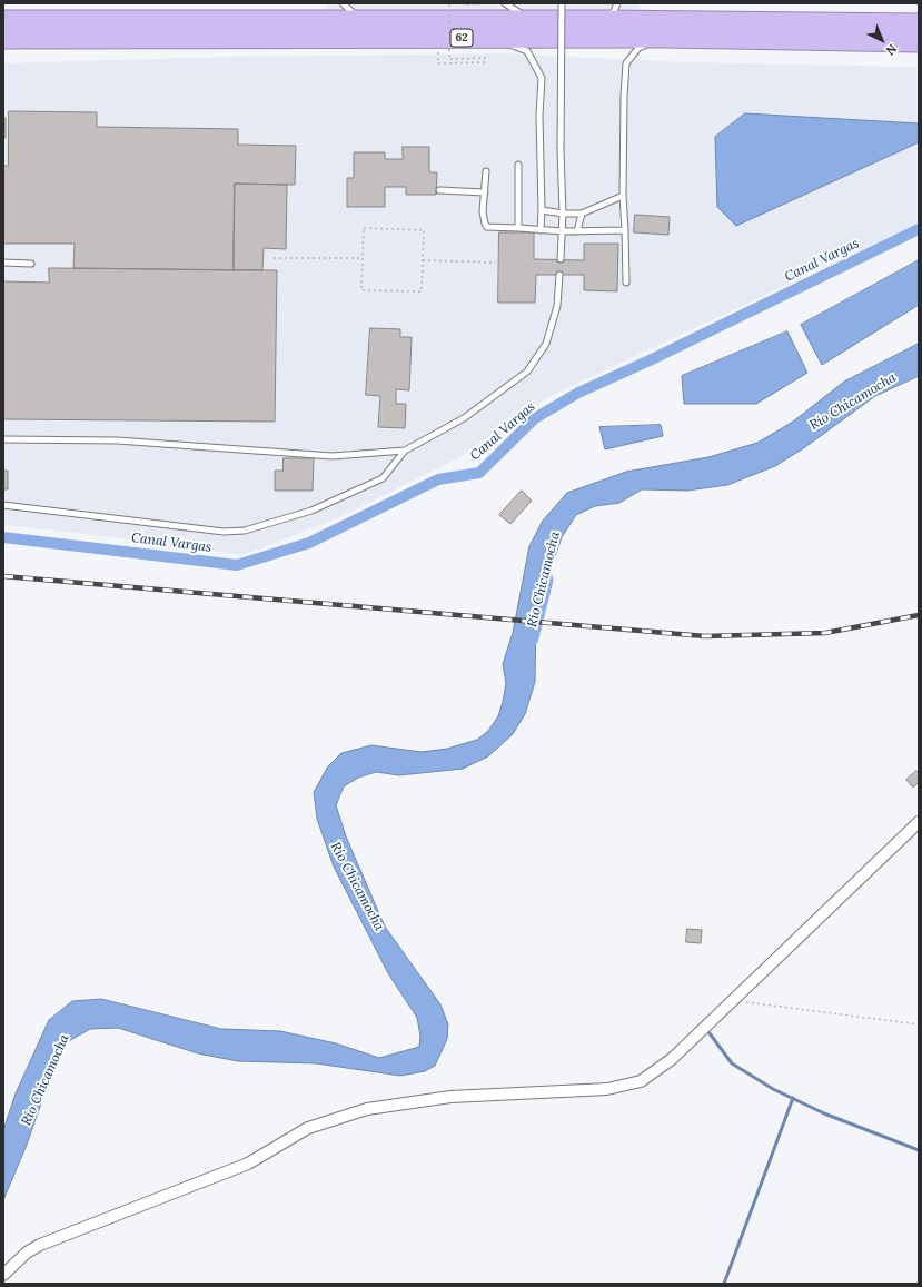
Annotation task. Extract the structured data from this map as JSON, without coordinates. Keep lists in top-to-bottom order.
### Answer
{
  "streets": {
    "highway": ["62"]
  },
  "water": ["Canal Vargas", "Río Chicamocha"],
  "north": "bottom right"
}
